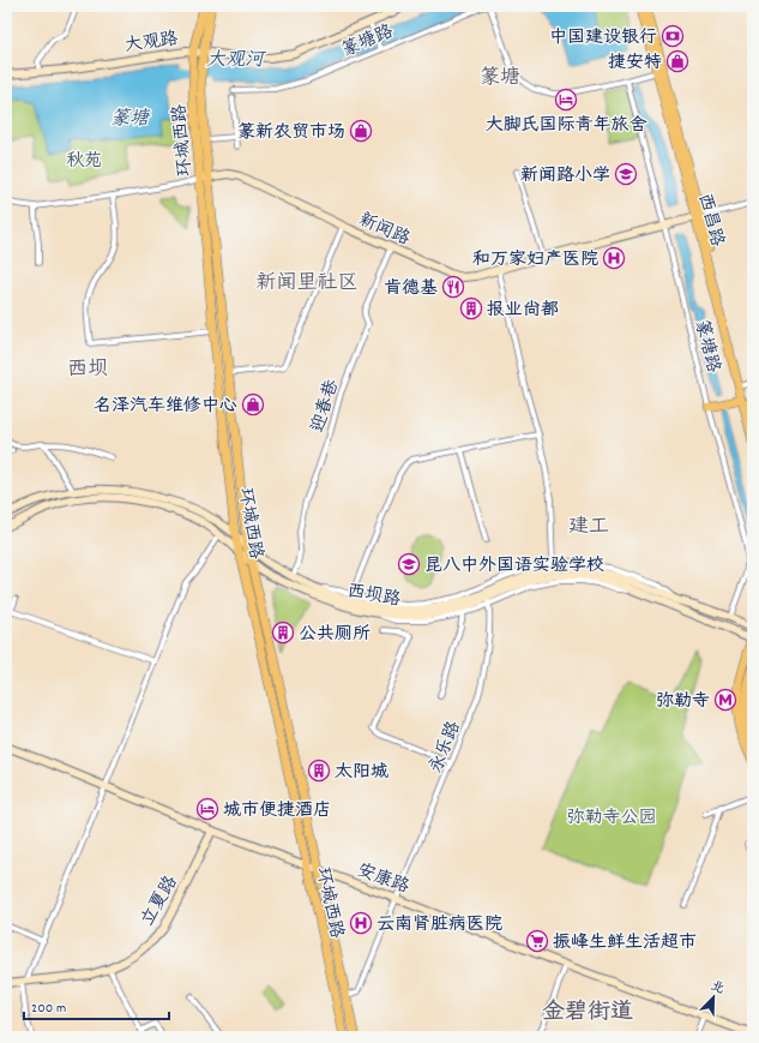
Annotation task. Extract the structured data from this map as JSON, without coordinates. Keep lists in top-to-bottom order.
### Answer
{
  "streets": {
    "main road": [
      "大观路",
      "环城西路",
      "西昌路",
      "新闻路",
      "西坝路",
      "安康路",
      "立夏路"
    ],
    "street": ["篆塘路", "迎春巷", "永乐路"]
  },
  "crossings": [
    ["篆塘路", "西昌路"],
    ["篆塘路", "新闻路"],
    ["篆塘路", "西坝路"],
    ["大观路", "环城西路"],
    ["环城西路", "新闻路"],
    ["环城西路", "西坝路"],
    ["环城西路", "永乐路"],
    ["环城西路", "安康路"],
    ["西昌路", "新闻路"],
    ["新闻路", "迎春巷"],
    ["迎春巷", "西坝路"],
    ["西坝路", "永乐路"],
    ["永乐路", "安康路"],
    ["安康路", "立夏路"]
  ],
  "districts": [
    "篆塘",
    "新闻里社区",
    "西坝",
    "建工",
    "金碧街道"
  ],
  "water": ["大观河", "篆塘"],
  "parks": ["秋苑", "弥勒寺公园"],
  "places": {
    "bank": ["中国建设银行"],
    "shop": ["捷安特", "篆新农贸市场", "名泽汽车维修中心"],
    "hotel": ["大脚氏国际青年旅舍", "城市便捷酒店"],
    "school or university": ["新闻路小学", "昆八中外国语实验学校"],
    "hospital": ["和万家妇产医院", "云南肾脏病医院"],
    "restaurant": ["肯德基"],
    "building": ["报业尚都", "公共厕所", "太阳城"],
    "metro station": ["弥勒寺"],
    "supermarket": ["振峰生鲜生活超市"]
  },
  "scale_bar": "200 m",
  "north": "top right"
}
